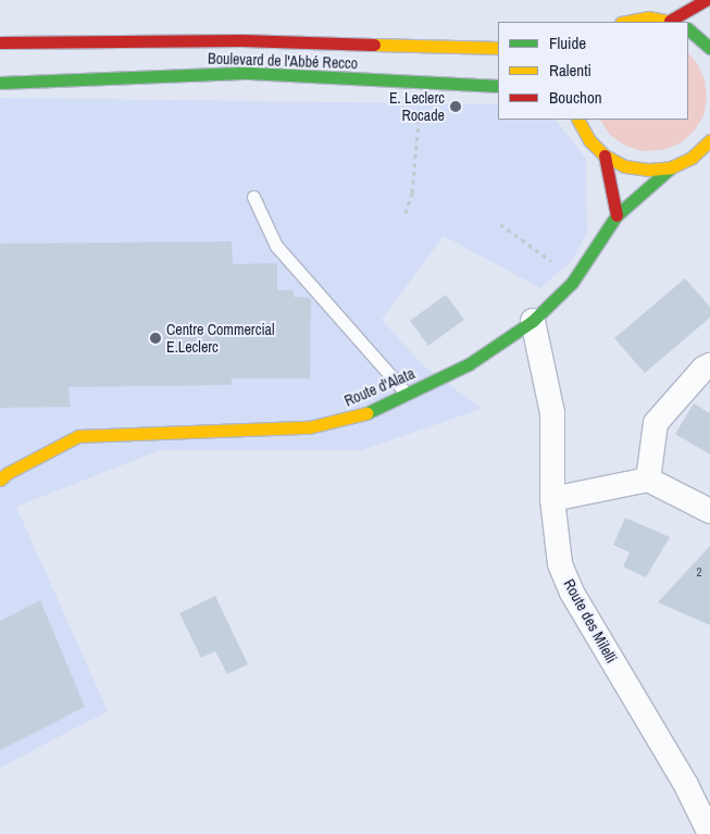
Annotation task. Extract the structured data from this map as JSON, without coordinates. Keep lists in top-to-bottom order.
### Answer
{
  "streets": {
    "main road": ["Boulevard de l'Abbé Recco", "Route d'Alata"],
    "street": ["Route des Milelli"]
  },
  "crossings": [
    ["Route d'Alata", "Route des Milelli"]
  ],
  "places": ["E. Leclerc Rocade", "Centre Commercial E.Leclerc"],
  "house_numbers": ["2"],
  "legend": ["Fluide", "Ralenti", "Bouchon"]
}
